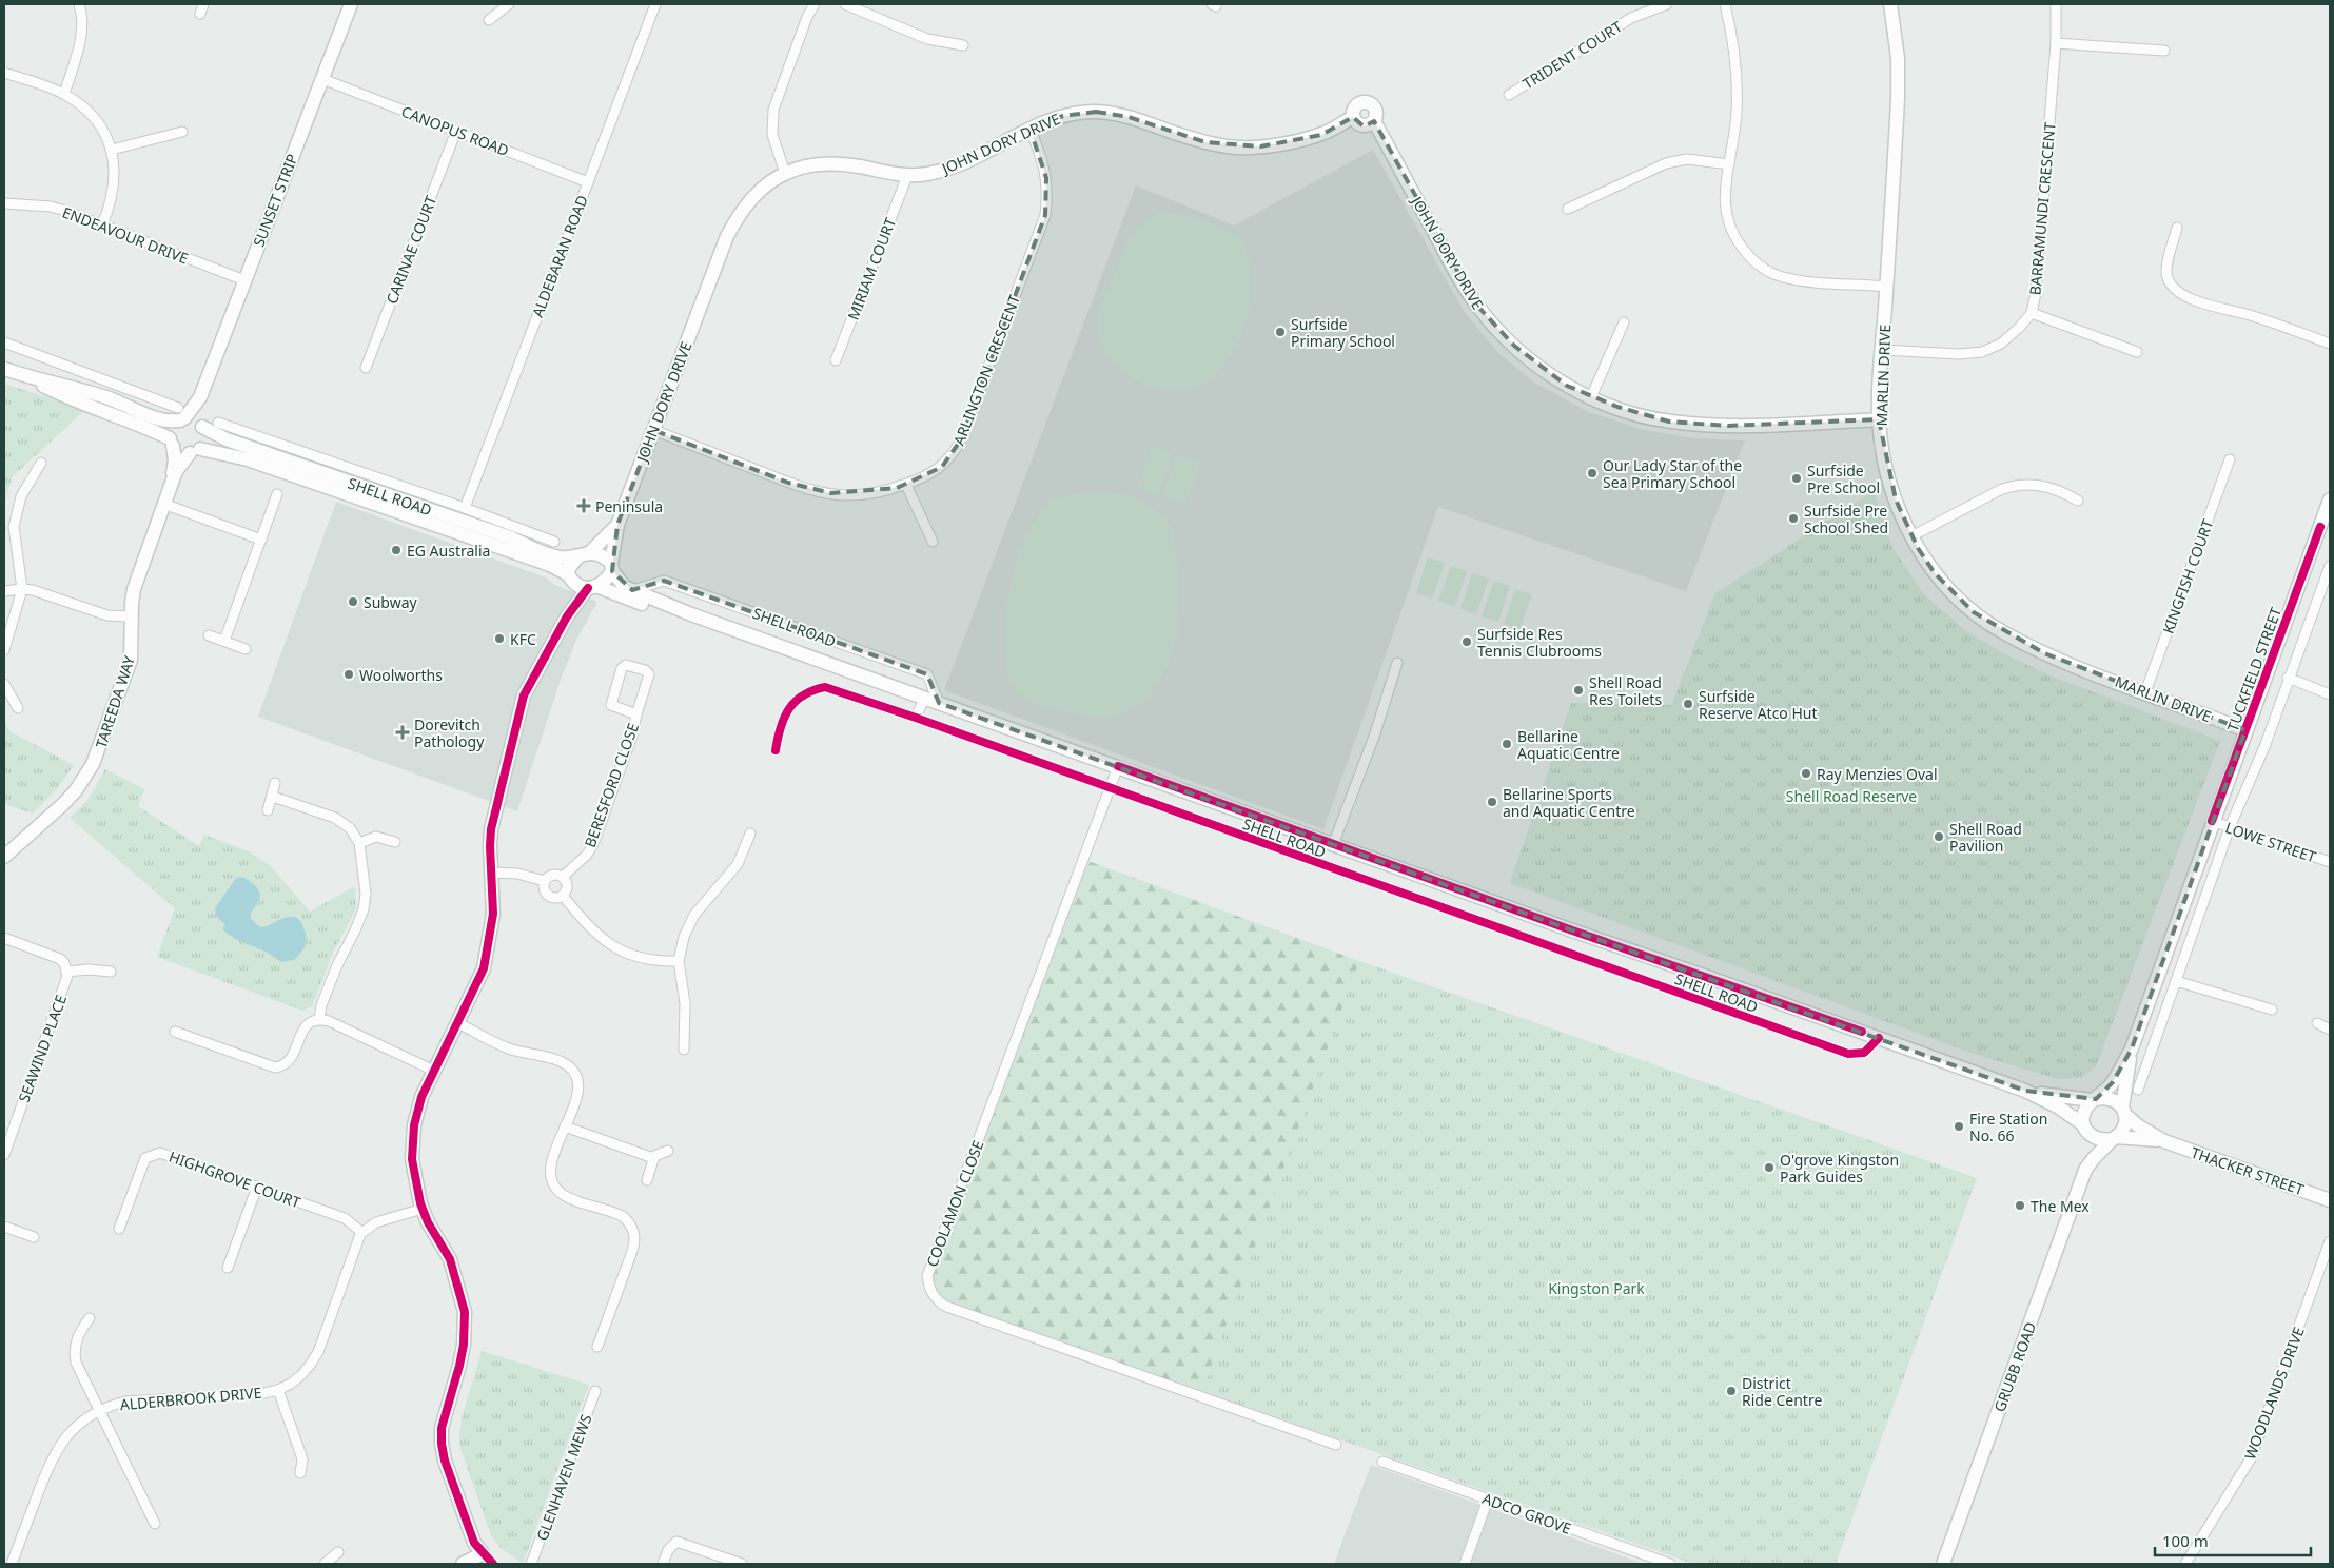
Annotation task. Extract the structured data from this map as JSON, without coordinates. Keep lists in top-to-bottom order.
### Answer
{
  "streets": {
    "street": [
      "TRIDENT COURT",
      "CANOPUS ROAD",
      "JOHN DORY DRIVE",
      "SUNSET STRIP",
      "BARRAMUNDI CRESCENT",
      "ENDEAVOUR DRIVE",
      "CARINAE COURT",
      "ALDEBARAN ROAD",
      "MIRIAM COURT",
      "ARLINGTON CRESCENT",
      "MARLIN DRIVE",
      "SHELL ROAD",
      "KINGFISH COURT",
      "TUCKFIELD STREET",
      "TAREEDA WAY",
      "BERESFORD CLOSE",
      "LOWE STREET",
      "SEAWIND PLACE",
      "THACKER STREET",
      "HIGHGROVE COURT",
      "COOLAMON CLOSE",
      "GRUBB ROAD",
      "WOODLANDS DRIVE",
      "ALDERBROOK DRIVE",
      "GLENHAVEN MEWS",
      "ADCO GROVE"
    ]
  },
  "crossings": [
    ["CANOPUS ROAD", "SUNSET STRIP"],
    ["CANOPUS ROAD", "CARINAE COURT"],
    ["CANOPUS ROAD", "ALDEBARAN ROAD"],
    ["JOHN DORY DRIVE", "MIRIAM COURT"],
    ["JOHN DORY DRIVE", "ARLINGTON CRESCENT"],
    ["JOHN DORY DRIVE", "MARLIN DRIVE"],
    ["JOHN DORY DRIVE", "SHELL ROAD"],
    ["SUNSET STRIP", "ENDEAVOUR DRIVE"],
    ["SUNSET STRIP", "SHELL ROAD"],
    ["SUNSET STRIP", "TAREEDA WAY"],
    ["BARRAMUNDI CRESCENT", "MARLIN DRIVE"],
    ["ALDEBARAN ROAD", "SHELL ROAD"],
    ["MARLIN DRIVE", "KINGFISH COURT"],
    ["MARLIN DRIVE", "TUCKFIELD STREET"],
    ["SHELL ROAD", "TUCKFIELD STREET"],
    ["SHELL ROAD", "TAREEDA WAY"],
    ["SHELL ROAD", "THACKER STREET"],
    ["SHELL ROAD", "COOLAMON CLOSE"],
    ["SHELL ROAD", "GRUBB ROAD"],
    ["TUCKFIELD STREET", "LOWE STREET"],
    ["TUCKFIELD STREET", "THACKER STREET"],
    ["TUCKFIELD STREET", "GRUBB ROAD"],
    ["THACKER STREET", "GRUBB ROAD"],
    ["HIGHGROVE COURT", "ALDERBROOK DRIVE"]
  ],
  "parks": ["Shell Road Reserve", "Kingston Park"],
  "places": {
    "other": [
      "Surfside Primary School",
      "Our Lady Star of the Sea Primary School",
      "Surfside Pre School",
      "Surfside Pre School Shed",
      "EG Australia",
      "Subway",
      "KFC",
      "Surfside Res Tennis Clubrooms",
      "Woolworths",
      "Shell Road Res Toilets",
      "Surfside Reserve Atco Hut",
      "Bellarine Aquatic Centre",
      "Ray Menzies Oval",
      "Bellarine Sports and Aquatic Centre",
      "Shell Road Pavilion",
      "Fire Station No. 66",
      "O'grove Kingston Park Guides",
      "The Mex",
      "District Ride Centre"
    ],
    "health": ["Peninsula", "Dorevitch Pathology"]
  },
  "scale_bar": "100 m"
}
